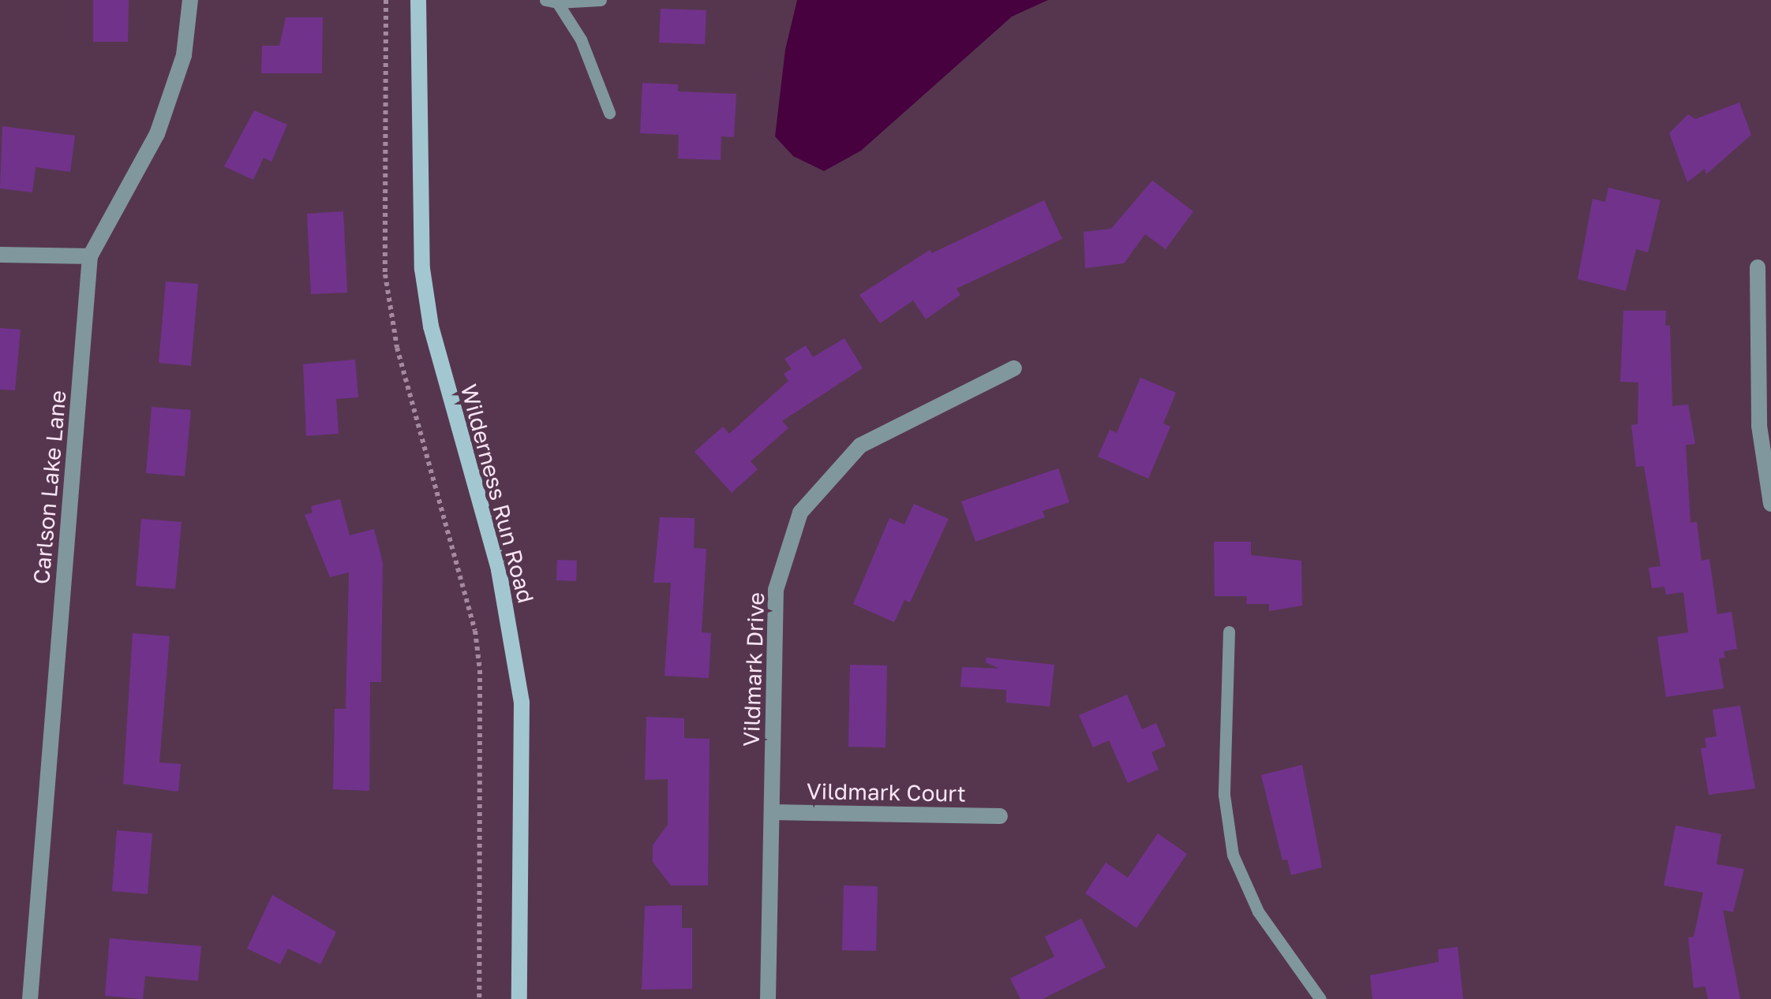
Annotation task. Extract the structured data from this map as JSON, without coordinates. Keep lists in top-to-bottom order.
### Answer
{
  "streets": {
    "street": [
      "Carlson Lake Lane",
      "Wilderness Run Road",
      "Vildmark Drive",
      "Vildmark Court"
    ]
  },
  "crossings": [
    ["Vildmark Drive", "Vildmark Court"]
  ]
}
